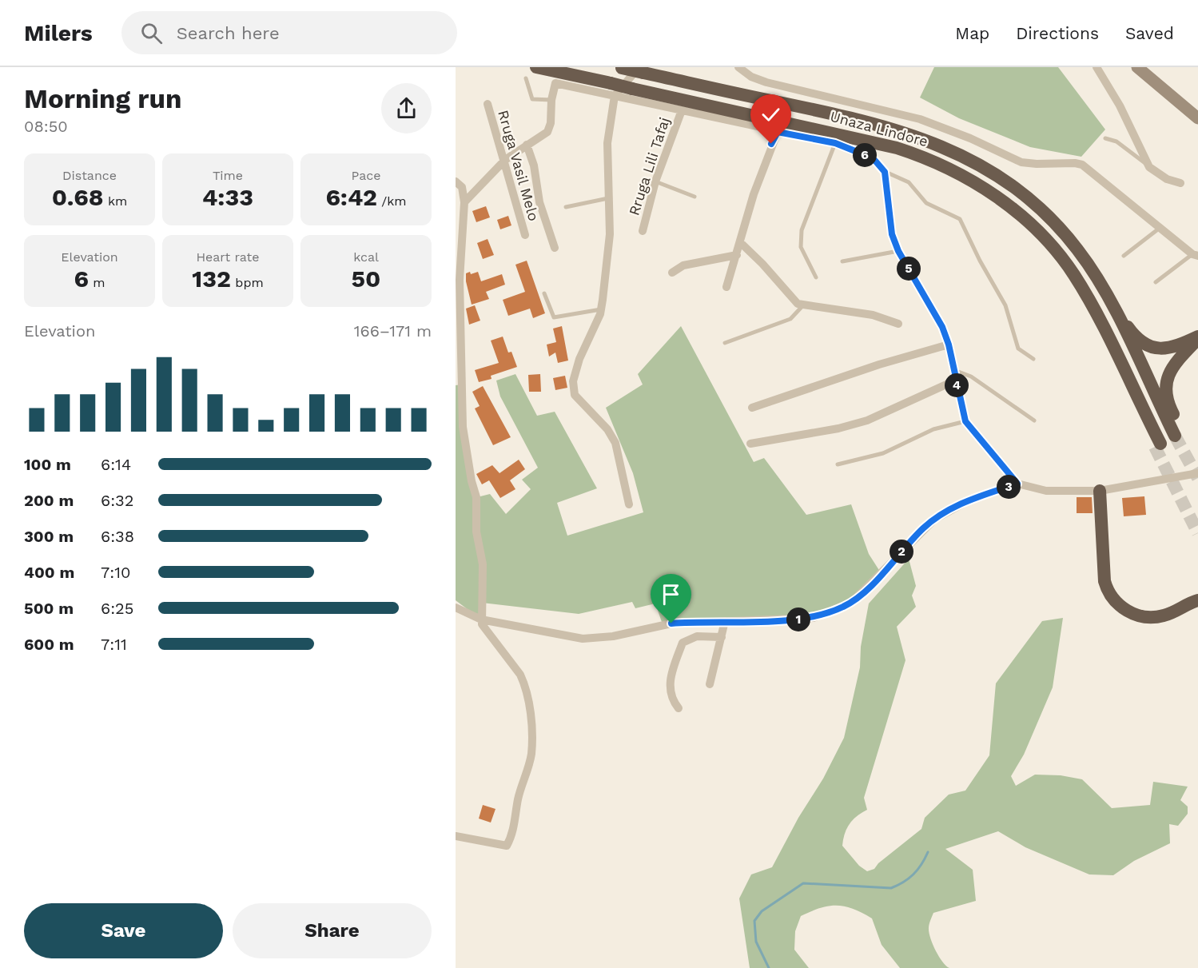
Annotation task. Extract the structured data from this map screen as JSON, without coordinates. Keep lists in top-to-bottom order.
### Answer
{
  "streets": {
    "highway": ["Unaza Lindore"],
    "street": ["Rruga Vasil Melo", "Rruga Lili Tafaj"]
  },
  "page": {
    "header": "Milers",
    "search": "Search here",
    "nav": ["Map", "Directions", "Saved"],
    "heading": ["Morning run", "08:50"],
    "pins": [
      "6",
      "5",
      "4",
      "3",
      "2",
      "1"
    ],
    "stats": [
      ["Distance", "0.68 km"],
      ["Time", "4:33"],
      ["Pace", "6:42 /km"],
      ["Elevation", "6 m"],
      ["Heart rate", "132 bpm"],
      ["kcal", "50"]
    ],
    "chart": ["Elevation", "166–171 m"],
    "list": [
      {
        "name": "100 m",
        "note": "6:14"
      },
      {
        "name": "200 m",
        "note": "6:32"
      },
      {
        "name": "300 m",
        "note": "6:38"
      },
      {
        "name": "400 m",
        "note": "7:10"
      },
      {
        "name": "500 m",
        "note": "6:25"
      },
      {
        "name": "600 m",
        "note": "7:11"
      }
    ],
    "buttons": ["Save", "Share"]
  }
}
